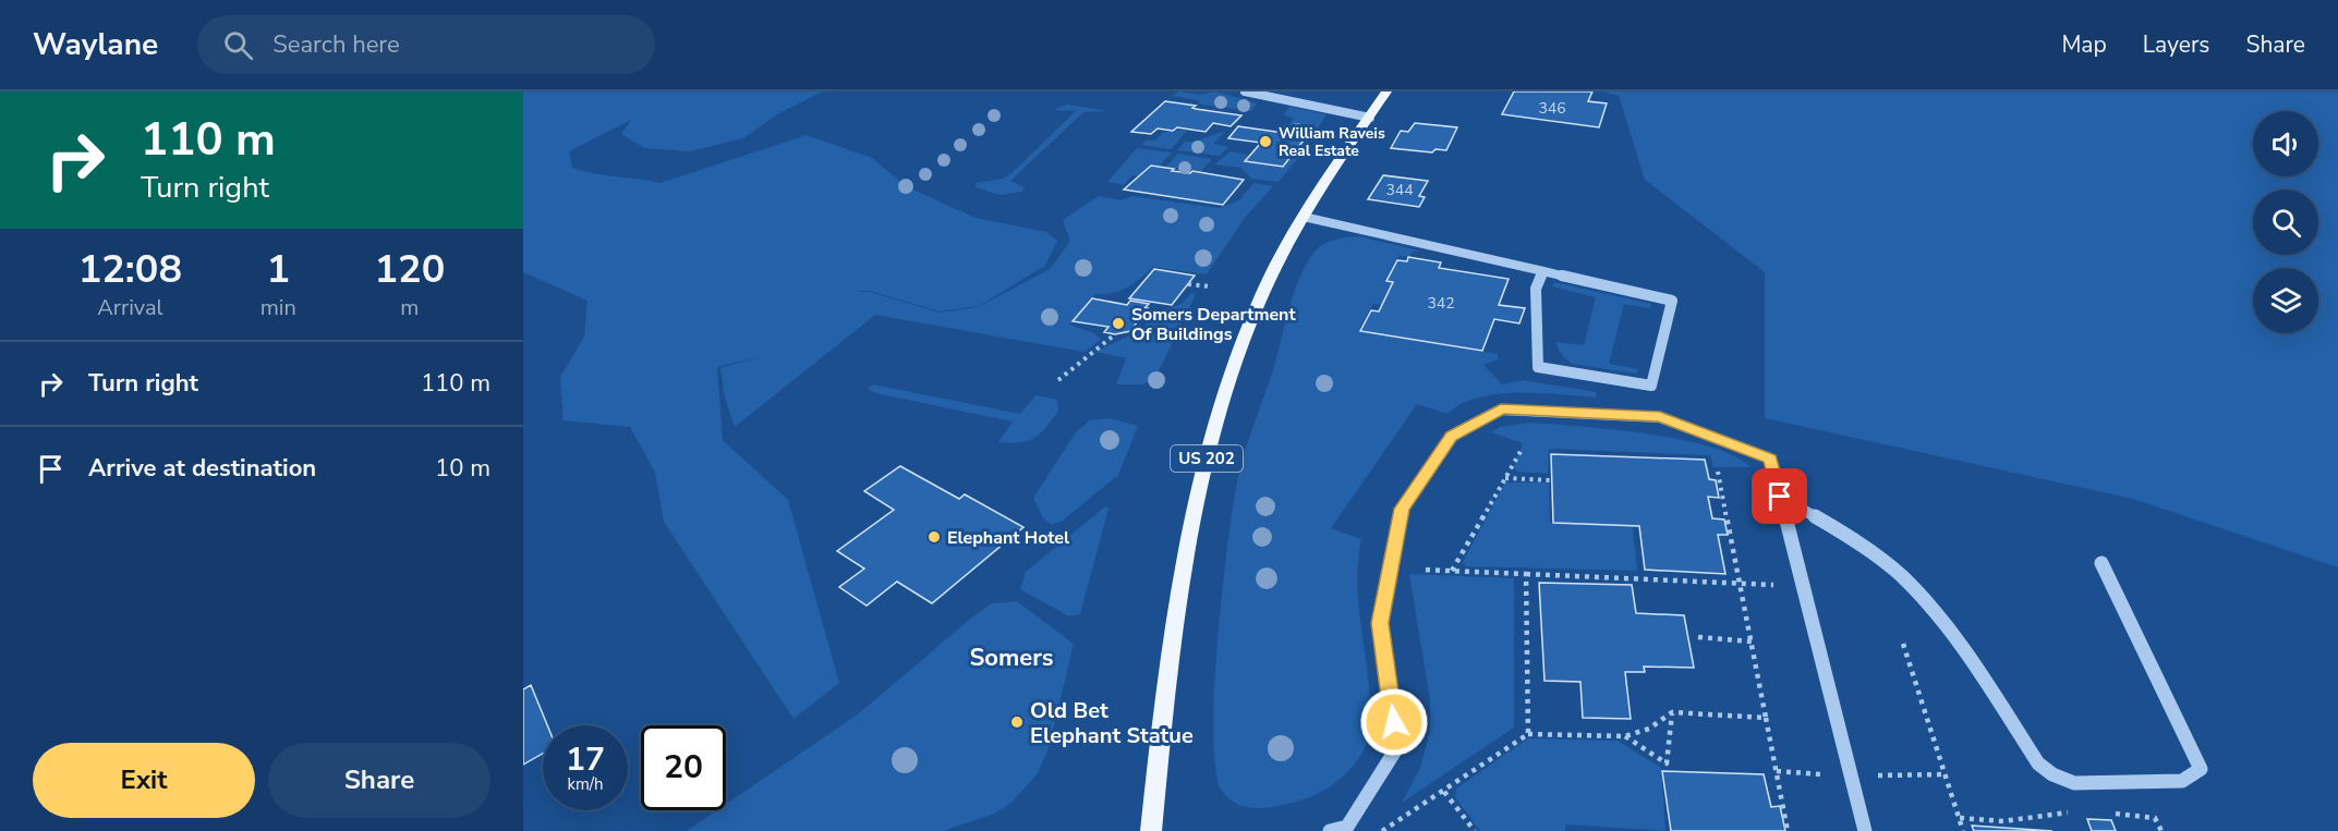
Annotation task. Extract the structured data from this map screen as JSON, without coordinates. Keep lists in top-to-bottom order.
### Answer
{
  "streets": {
    "main road": ["US 202"]
  },
  "districts": ["Somers"],
  "places": [
    "William Raveis Real Estate",
    "Somers Department Of Buildings",
    "Elephant Hotel",
    "Old Bet Elephant Statue"
  ],
  "house_numbers": ["346", "344", "342"],
  "page": {
    "header": "Waylane",
    "search": "Search here",
    "nav": ["Map", "Layers", "Share"],
    "turn": ["110 m", "Turn right"],
    "eta": [
      "12:08",
      "Arrival",
      "1",
      "min",
      "120",
      "m"
    ],
    "list": [
      {
        "name": "Turn right",
        "value": "110 m"
      },
      {
        "name": "Arrive at destination",
        "value": "10 m"
      }
    ],
    "speed": "17 km/h",
    "limit": "20",
    "buttons": ["Exit", "Share"]
  }
}
